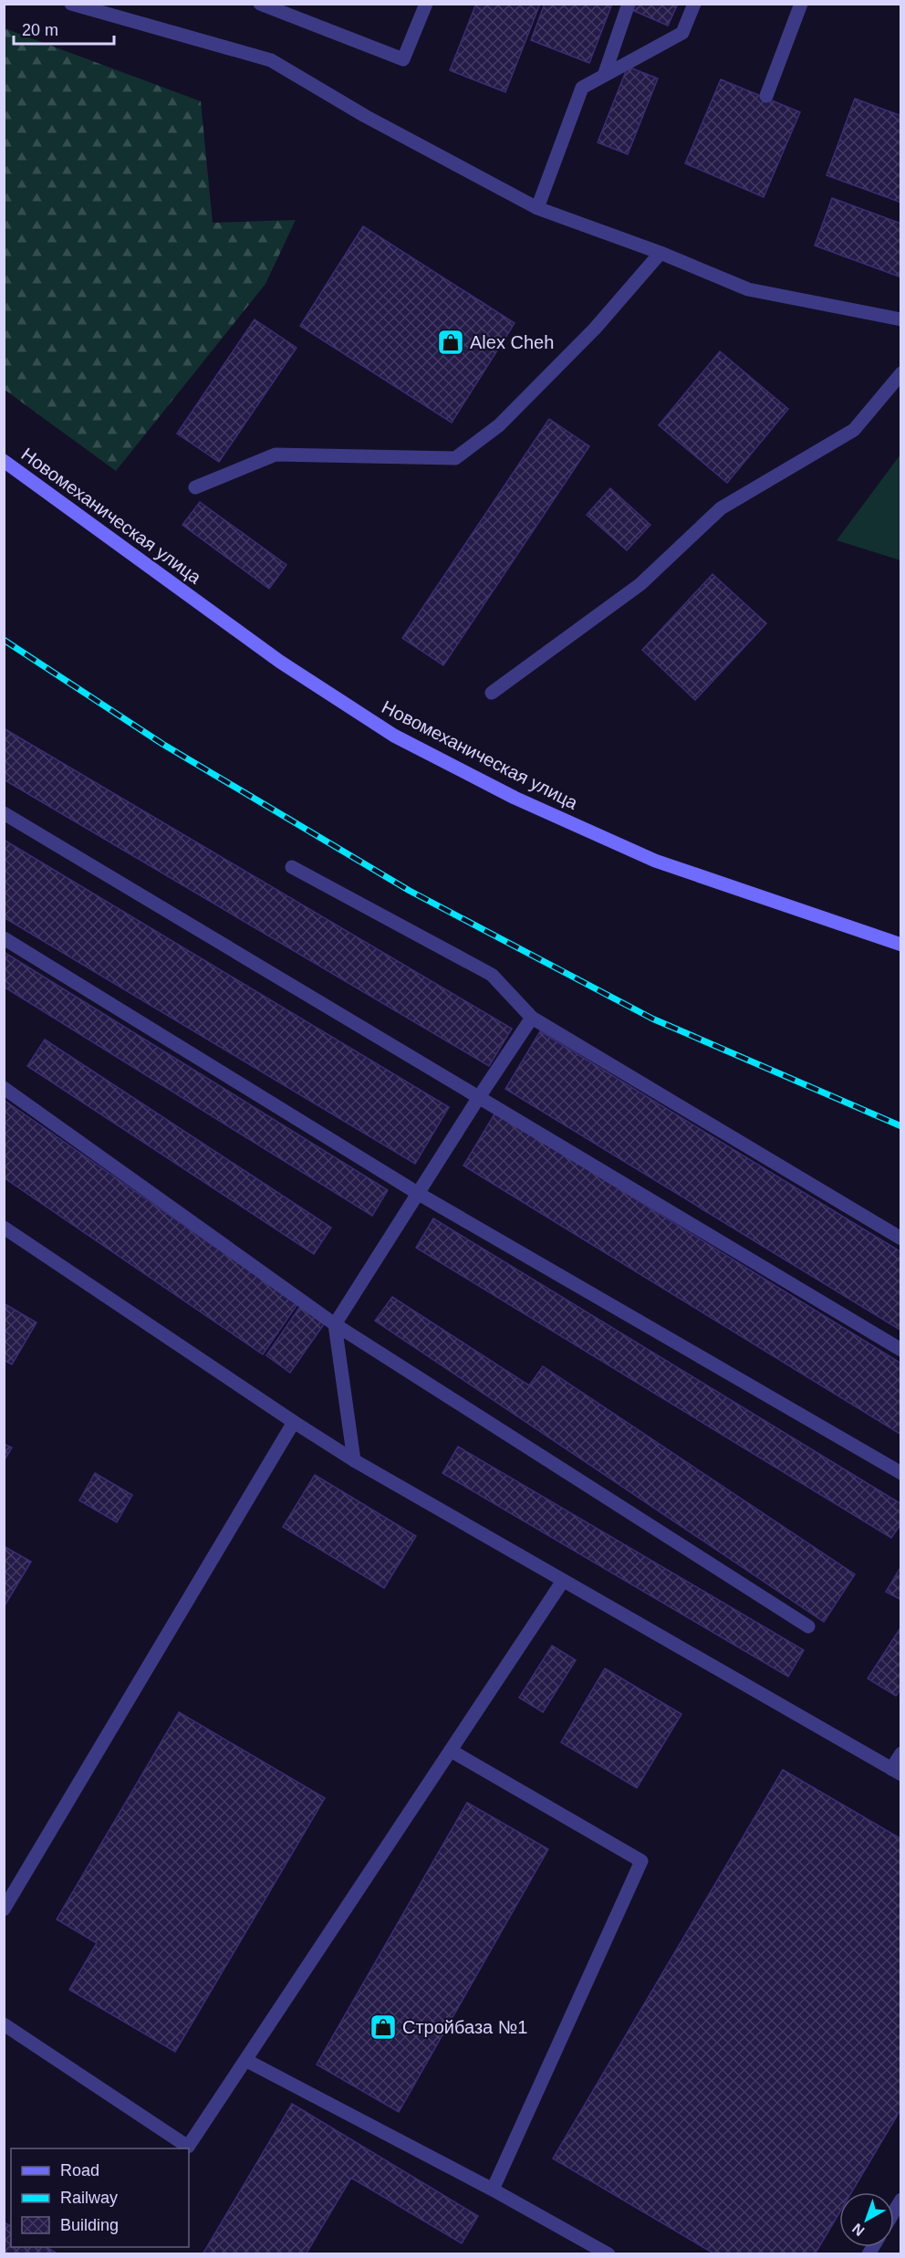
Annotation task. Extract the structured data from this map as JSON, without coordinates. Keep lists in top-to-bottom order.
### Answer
{
  "streets": {
    "main road": ["Новомеханическая улица"]
  },
  "places": {
    "shop": ["Alex Cheh", "Стройбаза №1"]
  },
  "legend": ["Road", "Railway", "Building"],
  "scale_bar": "20 m",
  "north": "bottom left"
}
